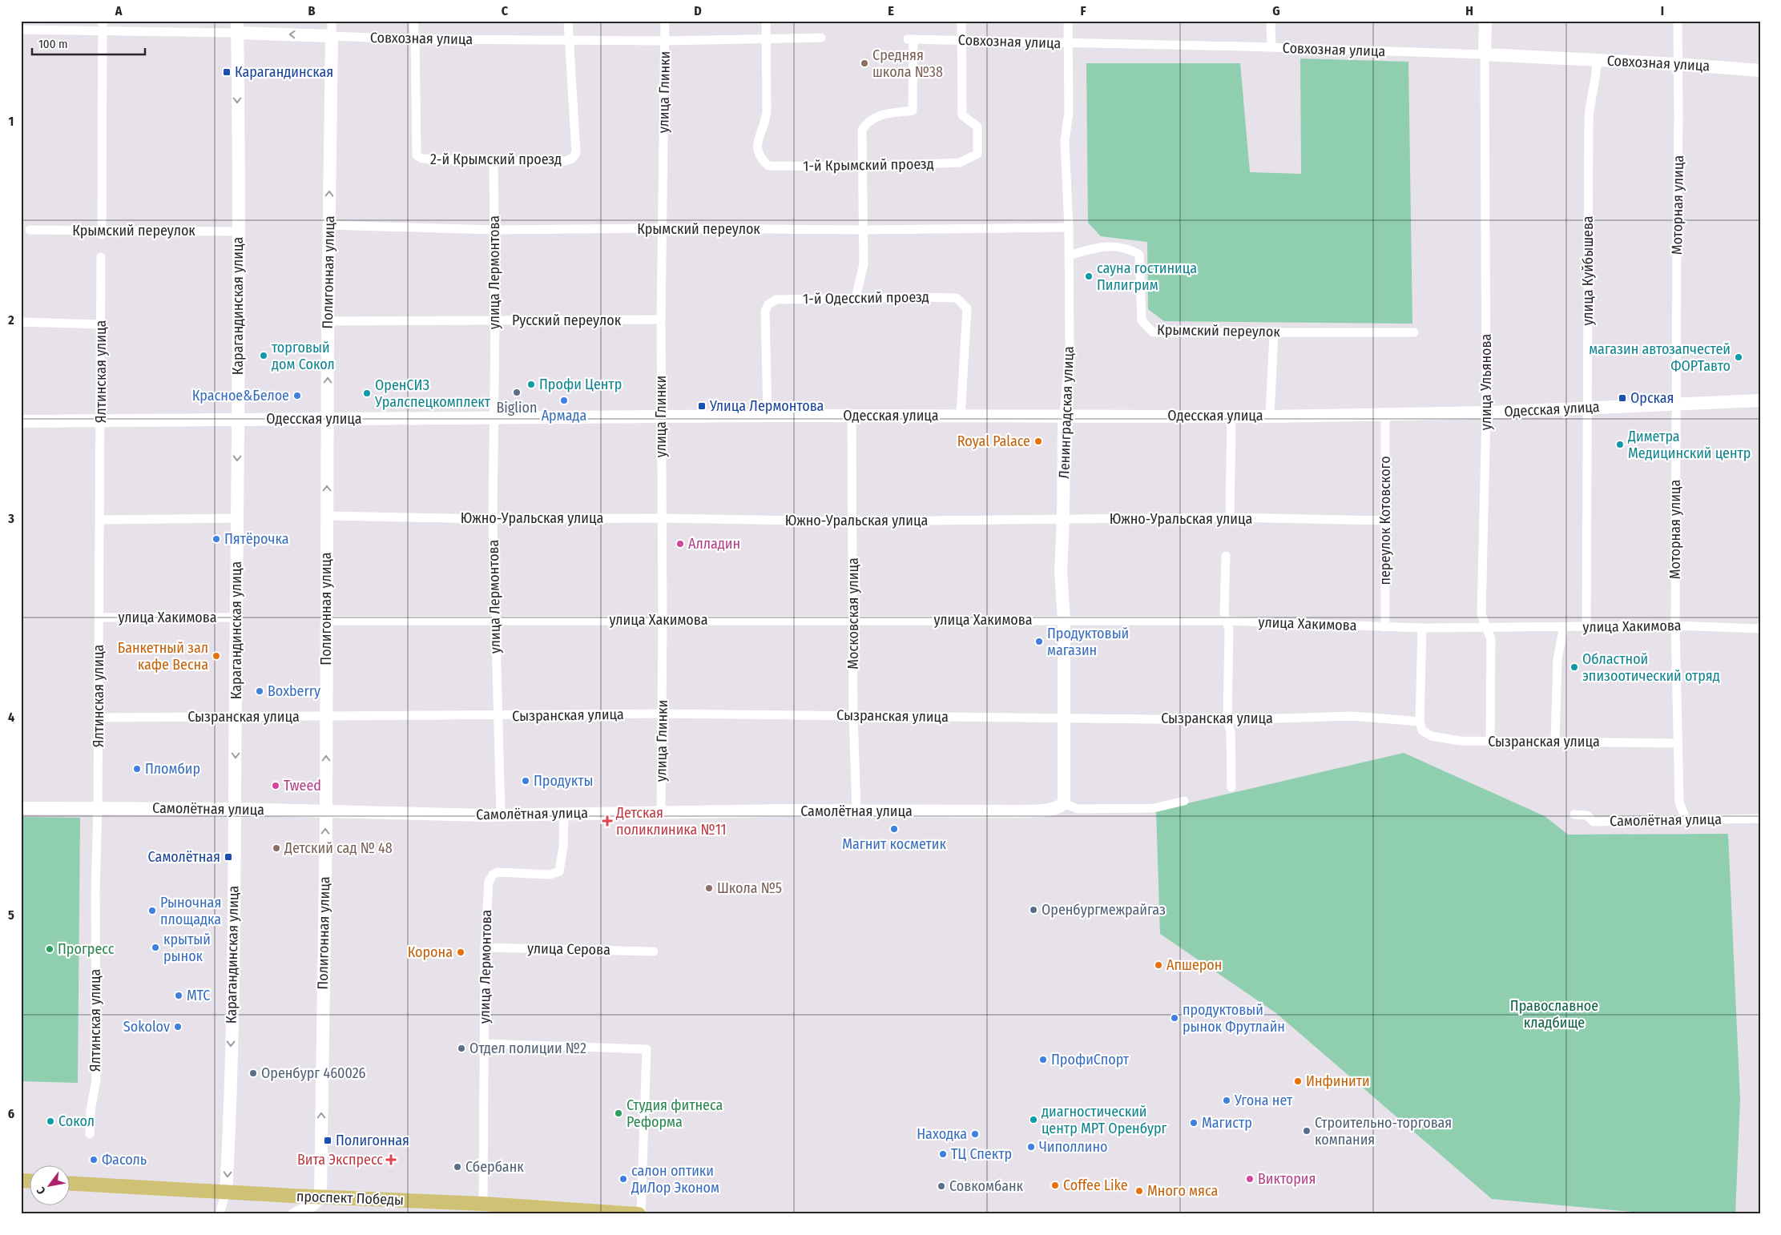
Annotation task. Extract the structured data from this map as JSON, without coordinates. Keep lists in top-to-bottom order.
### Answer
{
  "streets": {
    "main road": ["проспект Победы"],
    "street": [
      "Совхозная улица",
      "улица Глинки",
      "2-й Крымский проезд",
      "1-й Крымский проезд",
      "Моторная улица",
      "Крымский переулок",
      "улица Куйбышева",
      "Полигонная улица",
      "улица Лермонтова",
      "1-й Одесский проезд",
      "Карагандинская улица",
      "Русский переулок",
      "Ялтинская улица",
      "улица Ульянова",
      "Одесская улица",
      "Ленинградская улица",
      "Южно-Уральская улица",
      "переулок Котовского",
      "Московская улица",
      "улица Хакимова",
      "Сызранская улица",
      "Самолётная улица",
      "улица Серова"
    ]
  },
  "crossings": [
    ["Совхозная улица", "улица Глинки"],
    ["Совхозная улица", "2-й Крымский проезд"],
    ["Совхозная улица", "1-й Крымский проезд"],
    ["Совхозная улица", "Моторная улица"],
    ["Совхозная улица", "улица Куйбышева"],
    ["Совхозная улица", "Полигонная улица"],
    ["Совхозная улица", "Карагандинская улица"],
    ["Совхозная улица", "улица Ульянова"],
    ["Совхозная улица", "Ленинградская улица"],
    ["улица Глинки", "Крымский переулок"],
    ["улица Глинки", "Русский переулок"],
    ["улица Глинки", "Одесская улица"],
    ["улица Глинки", "Южно-Уральская улица"],
    ["улица Глинки", "улица Хакимова"],
    ["улица Глинки", "Сызранская улица"],
    ["улица Глинки", "Самолётная улица"],
    ["2-й Крымский проезд", "улица Лермонтова"],
    ["Моторная улица", "Одесская улица"],
    ["Моторная улица", "улица Хакимова"],
    ["Моторная улица", "Сызранская улица"],
    ["Моторная улица", "Самолётная улица"],
    ["Крымский переулок", "Полигонная улица"],
    ["Крымский переулок", "улица Лермонтова"],
    ["Крымский переулок", "Карагандинская улица"],
    ["Крымский переулок", "Ленинградская улица"],
    ["улица Куйбышева", "Одесская улица"],
    ["улица Куйбышева", "улица Хакимова"],
    ["Полигонная улица", "Русский переулок"],
    ["Полигонная улица", "Одесская улица"],
    ["Полигонная улица", "Южно-Уральская улица"],
    ["Полигонная улица", "улица Хакимова"],
    ["Полигонная улица", "Сызранская улица"],
    ["Полигонная улица", "Самолётная улица"],
    ["Полигонная улица", "проспект Победы"],
    ["улица Лермонтова", "Русский переулок"],
    ["улица Лермонтова", "Одесская улица"],
    ["улица Лермонтова", "Южно-Уральская улица"],
    ["улица Лермонтова", "улица Хакимова"],
    ["улица Лермонтова", "Сызранская улица"],
    ["улица Лермонтова", "Самолётная улица"],
    ["улица Лермонтова", "улица Серова"],
    ["улица Лермонтова", "проспект Победы"],
    ["1-й Одесский проезд", "Одесская улица"],
    ["Карагандинская улица", "Одесская улица"],
    ["Карагандинская улица", "улица Хакимова"],
    ["Карагандинская улица", "Сызранская улица"],
    ["Карагандинская улица", "Самолётная улица"],
    ["Карагандинская улица", "проспект Победы"],
    ["Ялтинская улица", "Одесская улица"],
    ["Ялтинская улица", "улица Хакимова"],
    ["Ялтинская улица", "Сызранская улица"],
    ["Ялтинская улица", "Самолётная улица"],
    ["улица Ульянова", "Одесская улица"],
    ["улица Ульянова", "улица Хакимова"],
    ["улица Ульянова", "Сызранская улица"],
    ["Одесская улица", "Ленинградская улица"],
    ["Одесская улица", "переулок Котовского"],
    ["Одесская улица", "Московская улица"],
    ["Ленинградская улица", "Южно-Уральская улица"],
    ["Ленинградская улица", "улица Хакимова"],
    ["Ленинградская улица", "Сызранская улица"],
    ["Ленинградская улица", "Самолётная улица"],
    ["Южно-Уральская улица", "переулок Котовского"],
    ["Южно-Уральская улица", "Московская улица"],
    ["переулок Котовского", "улица Хакимова"],
    ["Московская улица", "улица Хакимова"],
    ["Московская улица", "Сызранская улица"],
    ["Московская улица", "Самолётная улица"]
  ],
  "one_way": ["Полигонная улица", "Карагандинская улица"],
  "parks": ["Православное кладбище"],
  "places": {
    "other": [
      "Средняя школа №38",
      "сауна гостиница Пилигрим",
      "торговый дом Сокол",
      "магазин автозапчестей ФОРТавто",
      "Профи Центр",
      "Biglion",
      "ОренСИЗ Уралспецкомплект",
      "Красное&Белое",
      "Армада",
      "Royal Palace",
      "Диметра Медицинский центр",
      "Пятёрочка",
      "Алладин",
      "Продуктовый магазин",
      "Банкетный зал кафе Весна",
      "Областной эпизоотический отряд",
      "Boxberry",
      "Пломбир",
      "Продукты",
      "Tweed",
      "Магнит косметик",
      "Детский сад № 48",
      "Школа №5",
      "Оренбургмежрайгаз",
      "Рыночная площадка",
      "крытый рынок",
      "Прогресс",
      "Корона",
      "Апшерон",
      "МТС",
      "продуктовый рынок Фрутлайн",
      "Sokolov",
      "Отдел полиции №2",
      "ПрофиСпорт",
      "Оренбург 460026",
      "Инфинити",
      "Угона нет",
      "Студия фитнеса Реформа",
      "диагностический центр МРТ Оренбург",
      "Сокол",
      "Магистр",
      "Строительно-торговая компания",
      "Находка",
      "Чиполлино",
      "ТЦ Спектр",
      "Фасоль",
      "Сбербанк",
      "салон оптики ДиЛор Эконом",
      "Виктория",
      "Coffee Like",
      "Совкомбанк",
      "Много мяса"
    ],
    "transit": [
      "Карагандинская",
      "Орская",
      "Улица Лермонтова",
      "Самолётная",
      "Полигонная"
    ],
    "health": ["Детская поликлиника №11", "Вита Экспресс"]
  },
  "scale_bar": "100 m",
  "north": "bottom left",
  "grid": {
    "columns": [
      "A",
      "B",
      "C",
      "D",
      "E",
      "F",
      "G",
      "H",
      "I"
    ],
    "rows": [
      "1",
      "2",
      "3",
      "4",
      "5",
      "6"
    ]
  }
}
